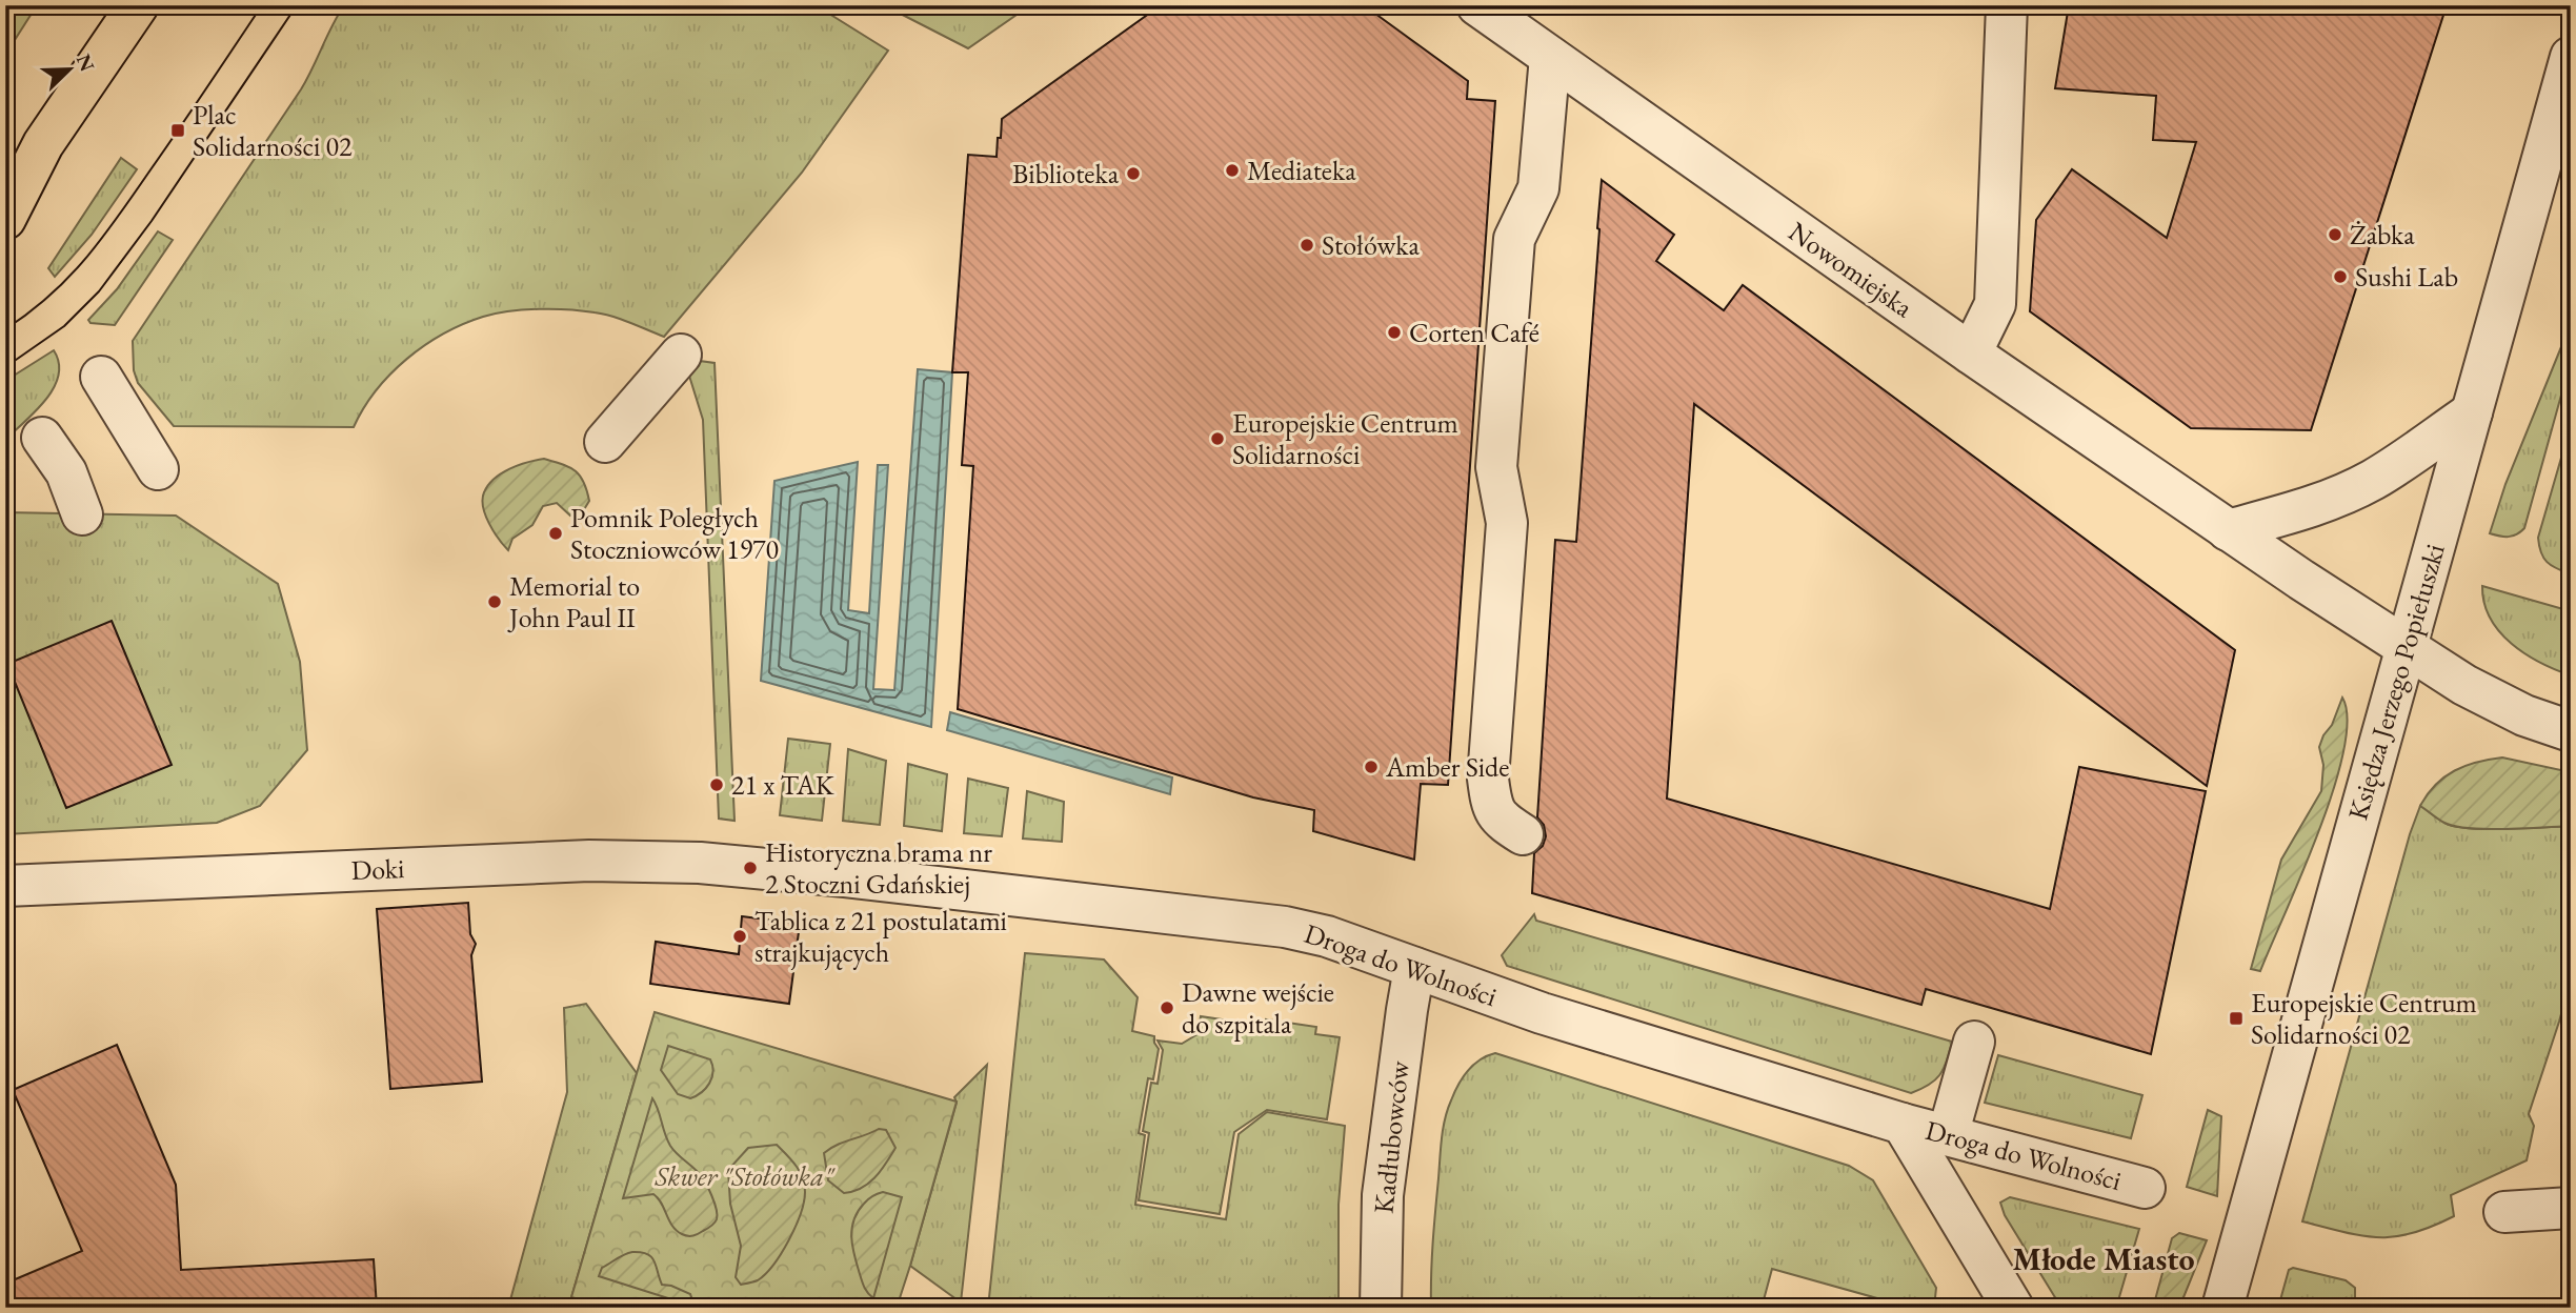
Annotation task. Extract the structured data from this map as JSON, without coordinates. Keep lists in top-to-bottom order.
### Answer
{
  "streets": {
    "street": [
      "Nowomiejska",
      "Księdza Jerzego Popiełuszki",
      "Doki",
      "Droga do Wolności",
      "Kadłubowców"
    ]
  },
  "crossings": [
    ["Nowomiejska", "Księdza Jerzego Popiełuszki"],
    ["Doki", "Droga do Wolności"],
    ["Droga do Wolności", "Kadłubowców"]
  ],
  "districts": ["Młode Miasto"],
  "parks": ["Skwer \"Stołówka\""],
  "places": {
    "transit": ["Plac Solidarności 02", "Europejskie Centrum Solidarności 02"],
    "other": [
      "Mediateka",
      "Biblioteka",
      "Żabka",
      "Stołówka",
      "Sushi Lab",
      "Corten Café",
      "Europejskie Centrum Solidarności",
      "Pomnik Poległych Stoczniowców 1970",
      "Memorial to John Paul II",
      "Amber Side",
      "21 x TAK",
      "Historyczna brama nr 2 Stoczni Gdańskiej",
      "Tablica z 21 postulatami strajkujących",
      "Dawne wejście do szpitala"
    ]
  },
  "north": "top right"
}
